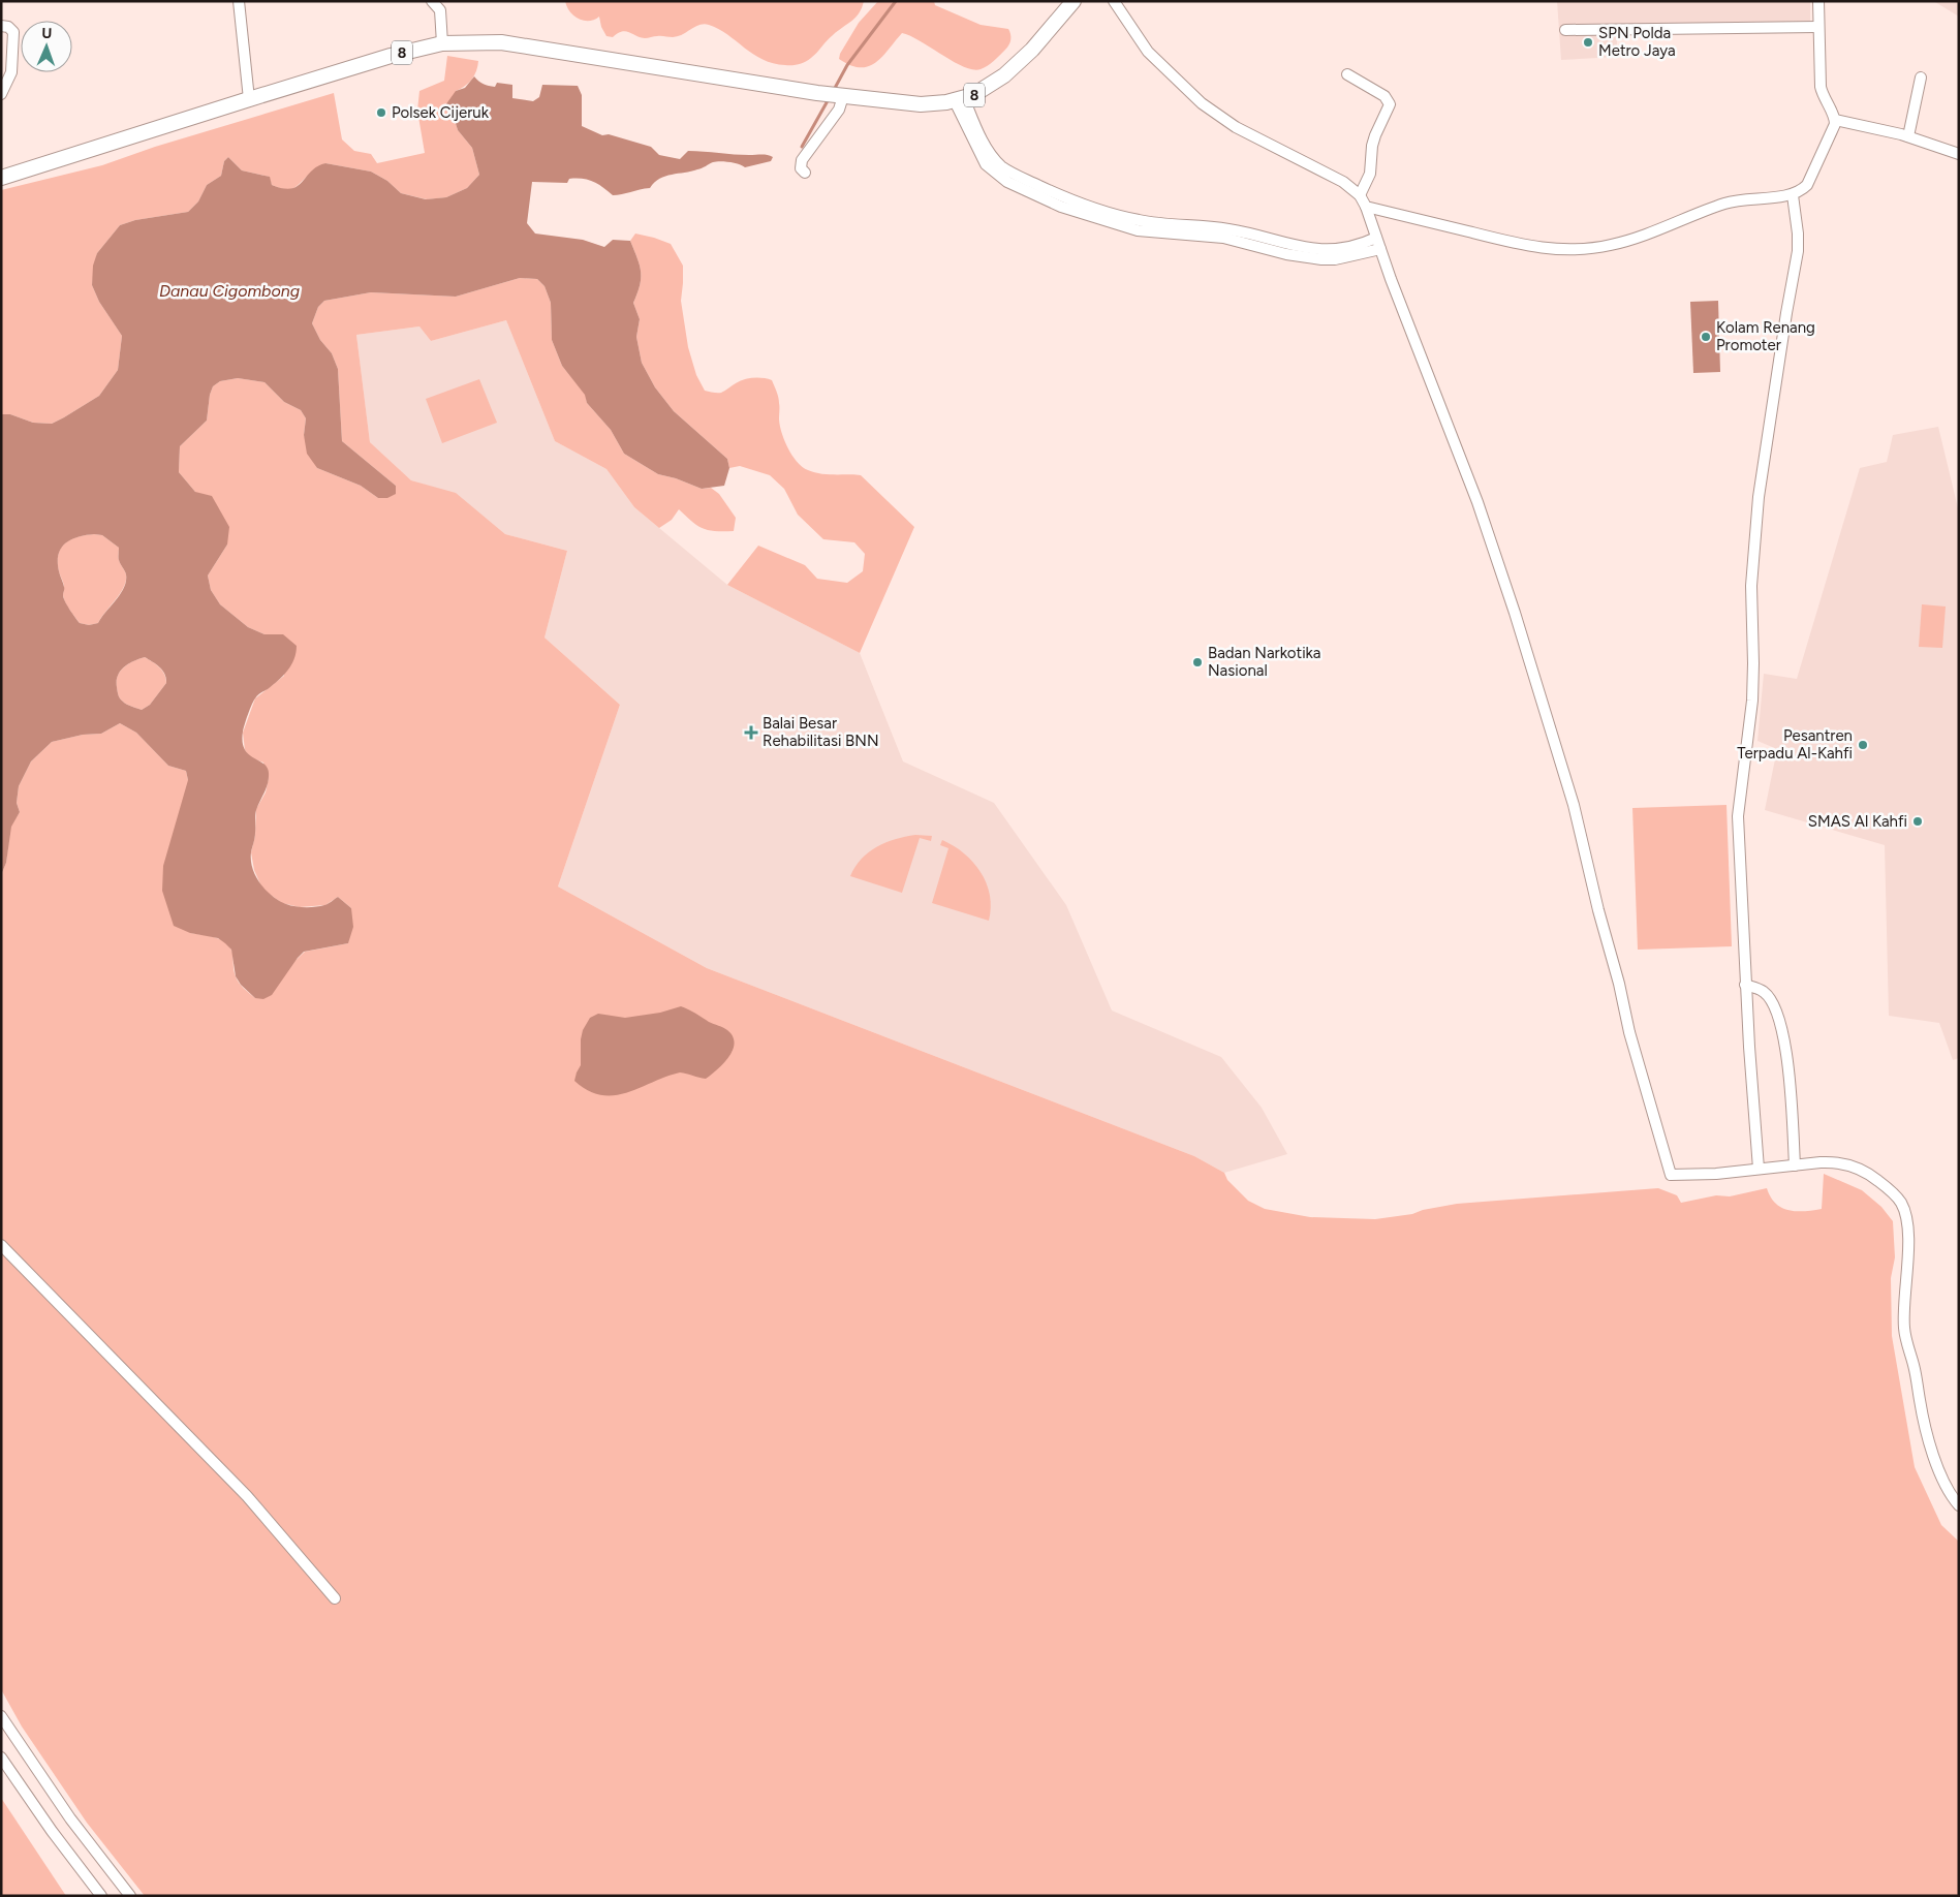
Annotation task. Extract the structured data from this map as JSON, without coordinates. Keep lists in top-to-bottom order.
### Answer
{
  "streets": {
    "highway": ["8"]
  },
  "water": ["Danau Cigombong"],
  "places": {
    "other": [
      "SPN Polda Metro Jaya",
      "Polsek Cijeruk",
      "Kolam Renang Promoter",
      "Badan Narkotika Nasional",
      "Pesantren Terpadu Al-Kahfi",
      "SMAS Al Kahfi"
    ],
    "health": ["Balai Besar Rehabilitasi BNN"]
  },
  "north": "top"
}
